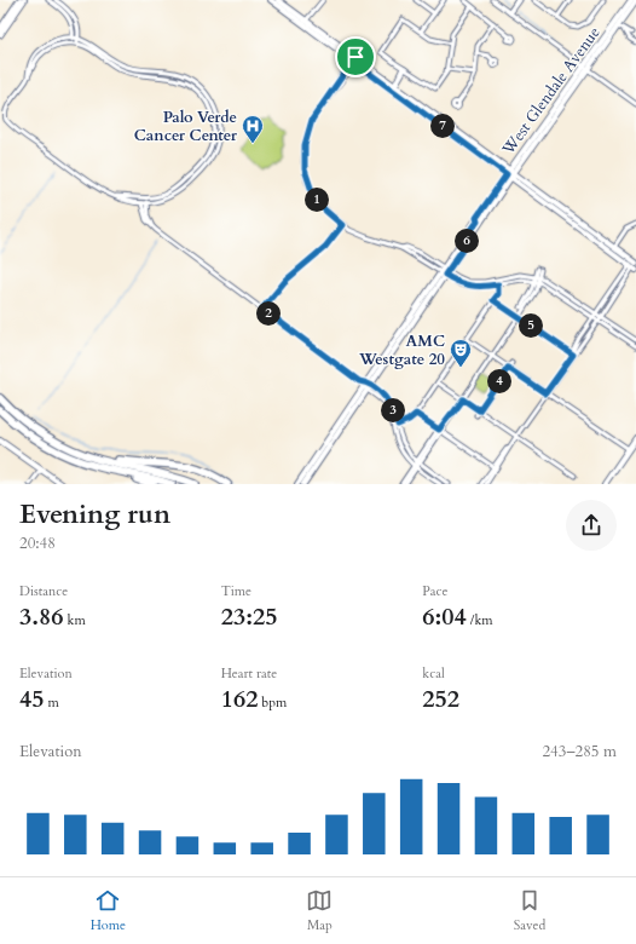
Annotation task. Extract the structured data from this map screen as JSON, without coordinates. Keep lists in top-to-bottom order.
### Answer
{
  "streets": {
    "main road": ["West Glendale Avenue"]
  },
  "places": {
    "hospital": ["Palo Verde Cancer Center"],
    "theatre": ["AMC Westgate 20"]
  },
  "page": {
    "pins": [
      "7",
      "1",
      "6",
      "2",
      "5",
      "4",
      "3"
    ],
    "heading": ["Evening run", "20:48"],
    "stats": [
      ["Distance", "3.86 km"],
      ["Time", "23:25"],
      ["Pace", "6:04 /km"],
      ["Elevation", "45 m"],
      ["Heart rate", "162 bpm"],
      ["kcal", "252"]
    ],
    "chart": ["Elevation", "243–285 m"],
    "tabs": ["Home", "Map", "Saved"]
  }
}
